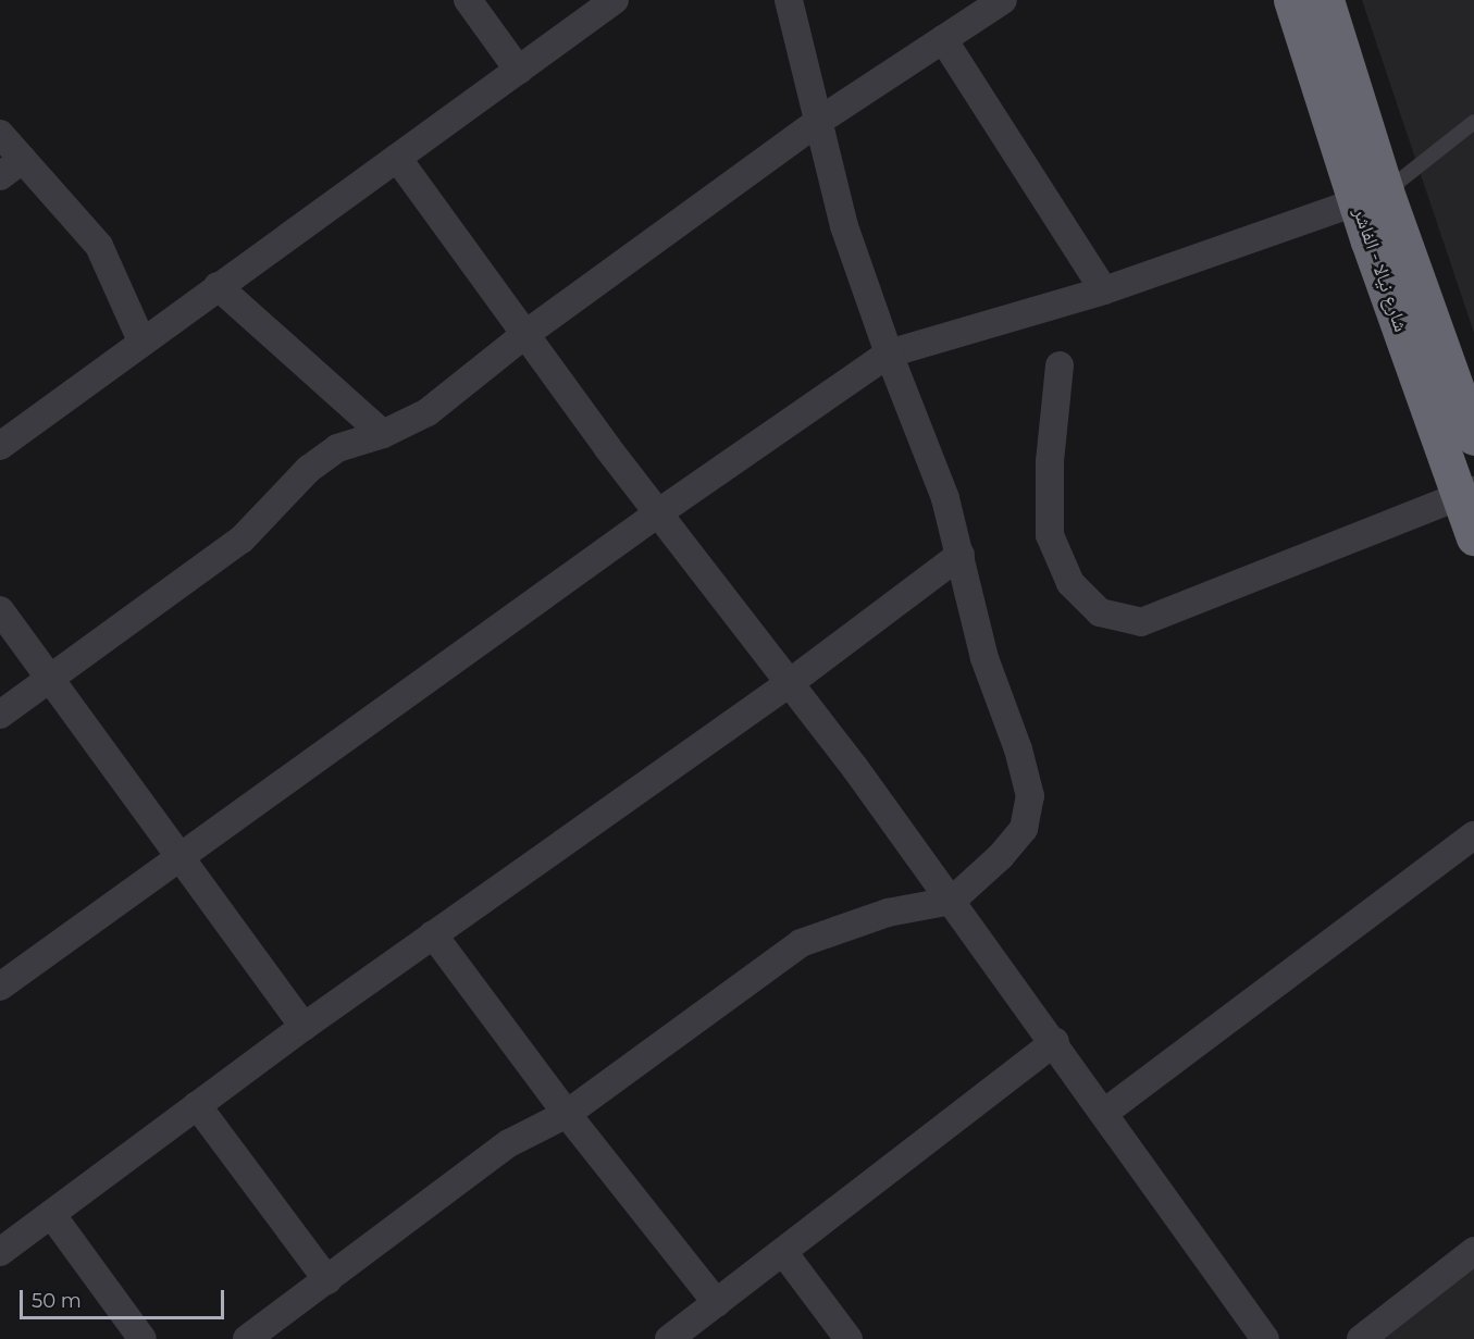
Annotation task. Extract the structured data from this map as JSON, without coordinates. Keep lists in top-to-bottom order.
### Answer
{
  "streets": {
    "highway": ["شارع نيالا - الفاشر"]
  },
  "scale_bar": "50 m"
}
